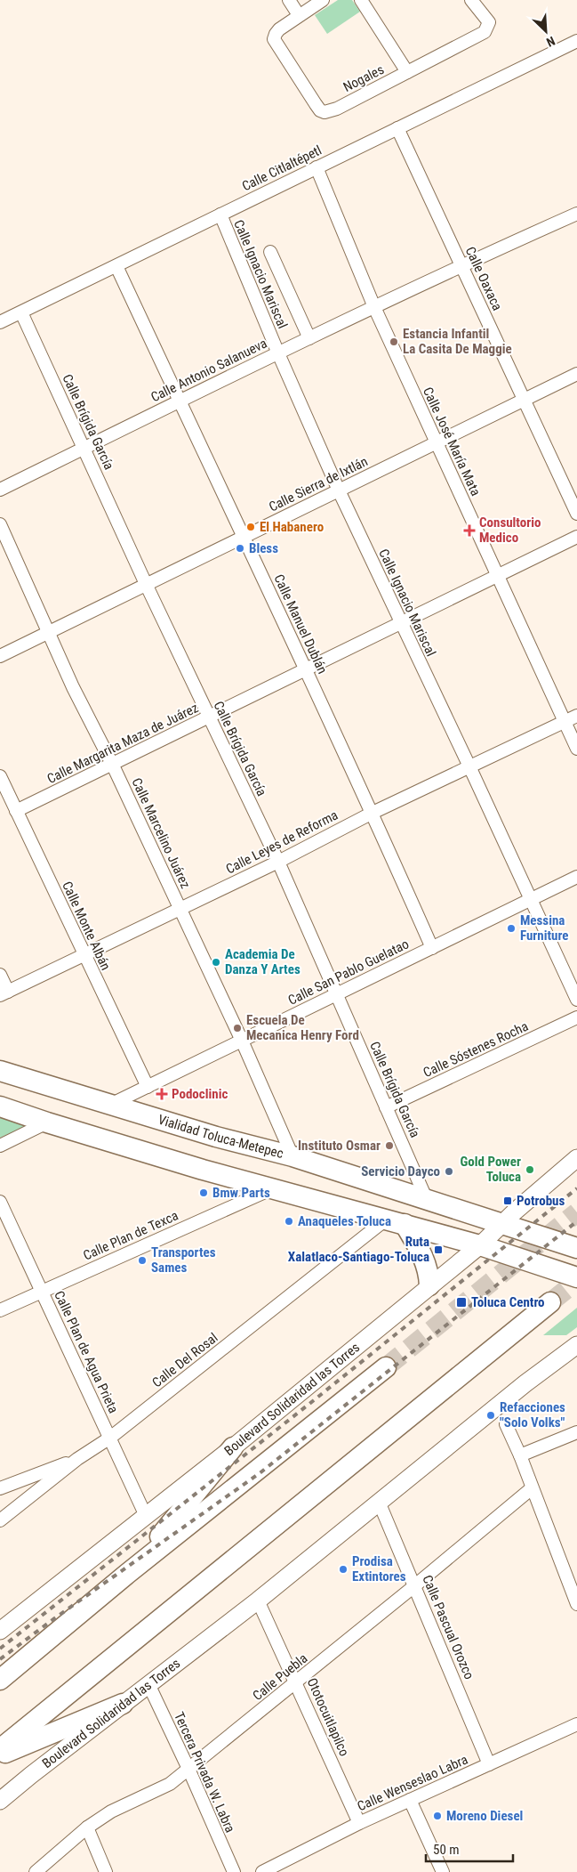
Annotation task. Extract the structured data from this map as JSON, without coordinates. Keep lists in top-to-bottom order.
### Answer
{
  "streets": {
    "highway": ["Vialidad Toluca-Metepec"],
    "main road": ["Boulevard Solidaridad las Torres"],
    "street": [
      "Nogales",
      "Calle Citlaltépetl",
      "Calle Ignacio Mariscal",
      "Calle Oaxaca",
      "Calle Antonio Salanueva",
      "Calle Brígida García",
      "Calle José María Mata",
      "Calle Sierra de Ixtlán",
      "Calle Manuel Dublán",
      "Calle Margarita Maza de Juárez",
      "Calle Marcelino Juárez",
      "Calle Leyes de Reforma",
      "Calle Monte Albán",
      "Calle San Pablo Guelatao",
      "Calle Sóstenes Rocha",
      "Calle Plan de Texca",
      "Calle Plan de Agua Prieta",
      "Calle Del Rosal",
      "Calle Pascual Orozco",
      "Calle Puebla",
      "Ototocuitlapilco",
      "Tercera Privada W. Labra",
      "Calle Wenseslao Labra"
    ]
  },
  "crossings": [
    ["Calle Citlaltépetl", "Calle Ignacio Mariscal"],
    ["Calle Citlaltépetl", "Calle Oaxaca"],
    ["Calle Citlaltépetl", "Calle Brígida García"],
    ["Calle Citlaltépetl", "Calle José María Mata"],
    ["Calle Citlaltépetl", "Calle Manuel Dublán"],
    ["Calle Ignacio Mariscal", "Calle Antonio Salanueva"],
    ["Calle Ignacio Mariscal", "Calle Sierra de Ixtlán"],
    ["Calle Ignacio Mariscal", "Calle Margarita Maza de Juárez"],
    ["Calle Ignacio Mariscal", "Calle Leyes de Reforma"],
    ["Calle Ignacio Mariscal", "Calle San Pablo Guelatao"],
    ["Calle Oaxaca", "Calle Antonio Salanueva"],
    ["Calle Oaxaca", "Calle Sierra de Ixtlán"],
    ["Calle Antonio Salanueva", "Calle Brígida García"],
    ["Calle Antonio Salanueva", "Calle José María Mata"],
    ["Calle Antonio Salanueva", "Calle Manuel Dublán"],
    ["Calle Brígida García", "Calle Sierra de Ixtlán"],
    ["Calle Brígida García", "Calle Margarita Maza de Juárez"],
    ["Calle Brígida García", "Calle Leyes de Reforma"],
    ["Calle Brígida García", "Calle San Pablo Guelatao"],
    ["Calle Brígida García", "Calle Sóstenes Rocha"],
    ["Calle Brígida García", "Vialidad Toluca-Metepec"],
    ["Calle José María Mata", "Calle Sierra de Ixtlán"],
    ["Calle José María Mata", "Calle Margarita Maza de Juárez"],
    ["Calle José María Mata", "Calle Leyes de Reforma"],
    ["Calle Sierra de Ixtlán", "Calle Manuel Dublán"],
    ["Calle Sierra de Ixtlán", "Calle Marcelino Juárez"],
    ["Calle Manuel Dublán", "Calle Margarita Maza de Juárez"],
    ["Calle Manuel Dublán", "Calle Leyes de Reforma"],
    ["Calle Manuel Dublán", "Calle San Pablo Guelatao"],
    ["Calle Margarita Maza de Juárez", "Calle Marcelino Juárez"],
    ["Calle Margarita Maza de Juárez", "Calle Monte Albán"],
    ["Calle Marcelino Juárez", "Calle Leyes de Reforma"],
    ["Calle Marcelino Juárez", "Calle San Pablo Guelatao"],
    ["Calle Marcelino Juárez", "Vialidad Toluca-Metepec"],
    ["Calle Leyes de Reforma", "Calle Monte Albán"],
    ["Calle Monte Albán", "Calle San Pablo Guelatao"],
    ["Calle San Pablo Guelatao", "Vialidad Toluca-Metepec"],
    ["Vialidad Toluca-Metepec", "Boulevard Solidaridad las Torres"],
    ["Calle Plan de Texca", "Calle Plan de Agua Prieta"],
    ["Calle Plan de Agua Prieta", "Calle Del Rosal"],
    ["Calle Plan de Agua Prieta", "Boulevard Solidaridad las Torres"],
    ["Boulevard Solidaridad las Torres", "Calle Pascual Orozco"],
    ["Boulevard Solidaridad las Torres", "Ototocuitlapilco"],
    ["Boulevard Solidaridad las Torres", "Tercera Privada W. Labra"],
    ["Calle Pascual Orozco", "Calle Puebla"],
    ["Calle Pascual Orozco", "Calle Wenseslao Labra"],
    ["Calle Puebla", "Ototocuitlapilco"],
    ["Calle Puebla", "Tercera Privada W. Labra"],
    ["Ototocuitlapilco", "Calle Wenseslao Labra"]
  ],
  "places": {
    "other": [
      "Estancia Infantil La Casita De Maggie",
      "El Habanero",
      "Bless",
      "Messina Furniture",
      "Academia De Danza Y Artes",
      "Escuela De Mecanica Henry Ford",
      "Instituto Osmar",
      "Gold Power Toluca",
      "Servicio Dayco",
      "Bmw Parts",
      "Anaqueles Toluca",
      "Transportes Sames",
      "Refacciones \"Solo Volks\"",
      "Prodisa Extintores",
      "Moreno Diesel"
    ],
    "health": ["Consultorio Medico", "Podoclinic"],
    "transit": ["Potrobus", "Ruta Xalatlaco-Santiago-Toluca", "Toluca Centro"]
  },
  "scale_bar": "50 m",
  "north": "bottom right"
}
